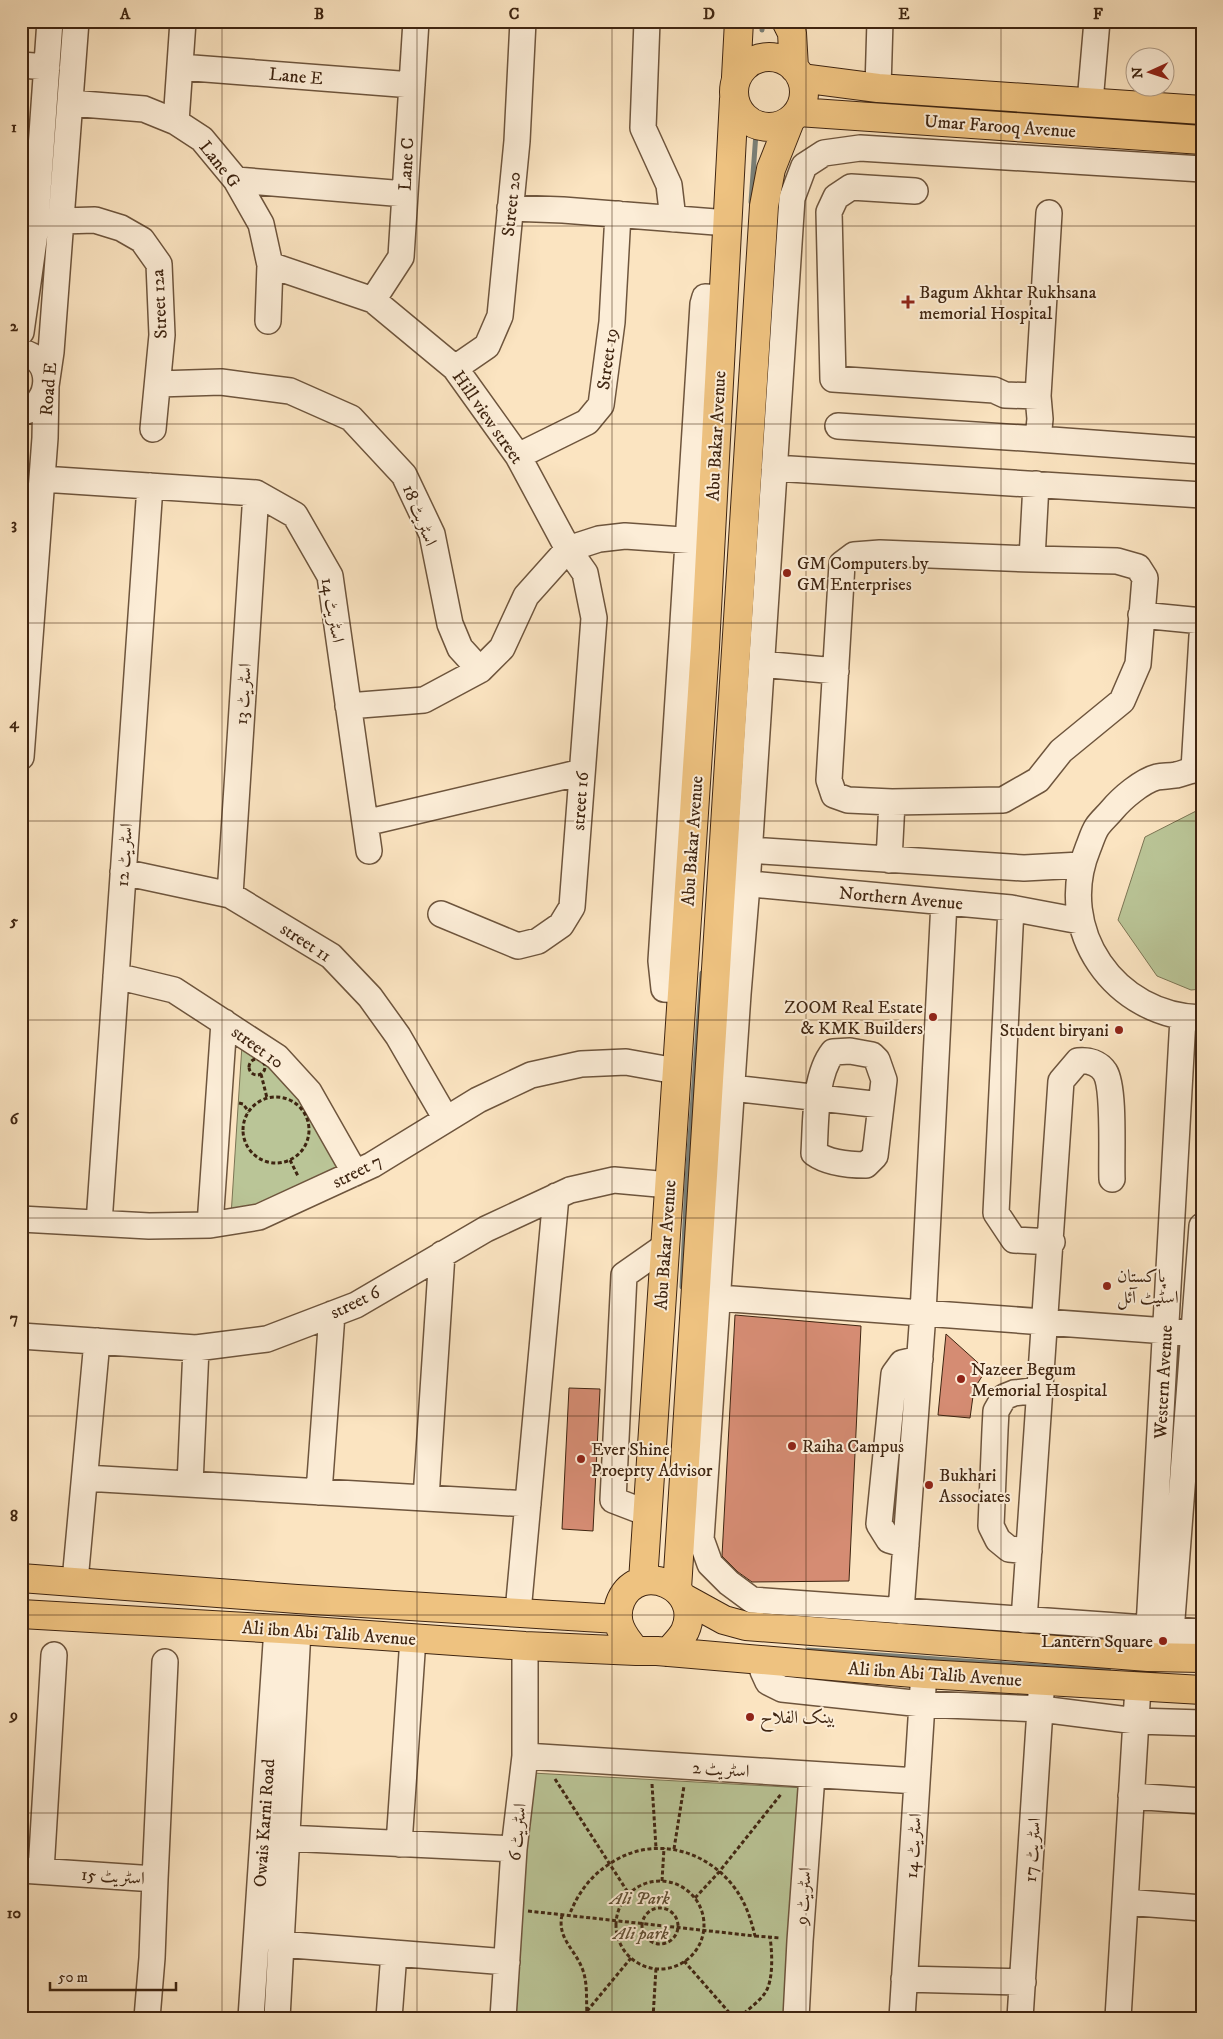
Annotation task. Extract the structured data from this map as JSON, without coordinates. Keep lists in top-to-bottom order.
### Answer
{
  "streets": {
    "main road": ["Umar Farooq Avenue", "Abu Bakar Avenue", "Ali ibn Abi Talib Avenue"],
    "street": [
      "Lane E",
      "Lane G",
      "Lane C",
      "Street 20",
      "Street 12a",
      "Street 19",
      "Road E",
      "Hill view street",
      "اسٹریٹ 18",
      "اسٹریٹ 14",
      "اسٹریٹ 13",
      "street 16",
      "اسٹریٹ 12",
      "Northern Avenue",
      "street 11",
      "street 10",
      "street 7",
      "street 6",
      "Western Avenue",
      "اسٹریٹ 2",
      "Owais Karni Road",
      "اسٹریٹ 6",
      "اسٹریٹ 17",
      "اسٹریٹ 15",
      "اسٹریٹ 9"
    ]
  },
  "crossings": [
    ["Lane E", "Lane C"],
    ["Umar Farooq Avenue", "Abu Bakar Avenue"],
    ["Lane G", "Road E"],
    ["Lane G", "Hill view street"],
    ["Lane C", "Hill view street"],
    ["Street 20", "Hill view street"],
    ["Street 12a", "Road E"],
    ["Street 12a", "اسٹریٹ 18"],
    ["Street 19", "Hill view street"],
    ["Road E", "اسٹریٹ 14"],
    ["Hill view street", "street 16"],
    ["Abu Bakar Avenue", "Northern Avenue"],
    ["Abu Bakar Avenue", "street 7"],
    ["Abu Bakar Avenue", "street 6"],
    ["Abu Bakar Avenue", "Ali ibn Abi Talib Avenue"],
    ["اسٹریٹ 14", "اسٹریٹ 13"],
    ["اسٹریٹ 14", "اسٹریٹ 12"],
    ["اسٹریٹ 14", "Ali ibn Abi Talib Avenue"],
    ["اسٹریٹ 14", "اسٹریٹ 2"],
    ["اسٹریٹ 13", "street 11"],
    ["اسٹریٹ 12", "street 11"],
    ["اسٹریٹ 12", "street 10"],
    ["اسٹریٹ 12", "street 7"],
    ["street 11", "street 7"],
    ["street 10", "street 7"],
    ["Western Avenue", "Ali ibn Abi Talib Avenue"],
    ["Ali ibn Abi Talib Avenue", "Owais Karni Road"],
    ["Ali ibn Abi Talib Avenue", "اسٹریٹ 6"],
    ["Ali ibn Abi Talib Avenue", "اسٹریٹ 17"],
    ["اسٹریٹ 2", "اسٹریٹ 6"],
    ["اسٹریٹ 2", "اسٹریٹ 9"]
  ],
  "parks": ["Ali Park", "Ali park"],
  "places": {
    "health": ["Bagum Akhtar Rukhsana memorial Hospital"],
    "other": [
      "GM Computers by GM Enterprises",
      "ZOOM Real Estate & KMK Builders",
      "Student biryani",
      "پاکستان اسٹیٹ آئل",
      "Nazeer Begum Memorial Hospital",
      "Raiha Campus",
      "Ever Shine Proeprty Advisor",
      "Bukhari Associates",
      "Lantern Square",
      "بینک الفلاح"
    ]
  },
  "scale_bar": "50 m",
  "north": "left",
  "grid": {
    "columns": [
      "A",
      "B",
      "C",
      "D",
      "E",
      "F"
    ],
    "rows": [
      "1",
      "2",
      "3",
      "4",
      "5",
      "6",
      "7",
      "8",
      "9",
      "10"
    ]
  }
}
